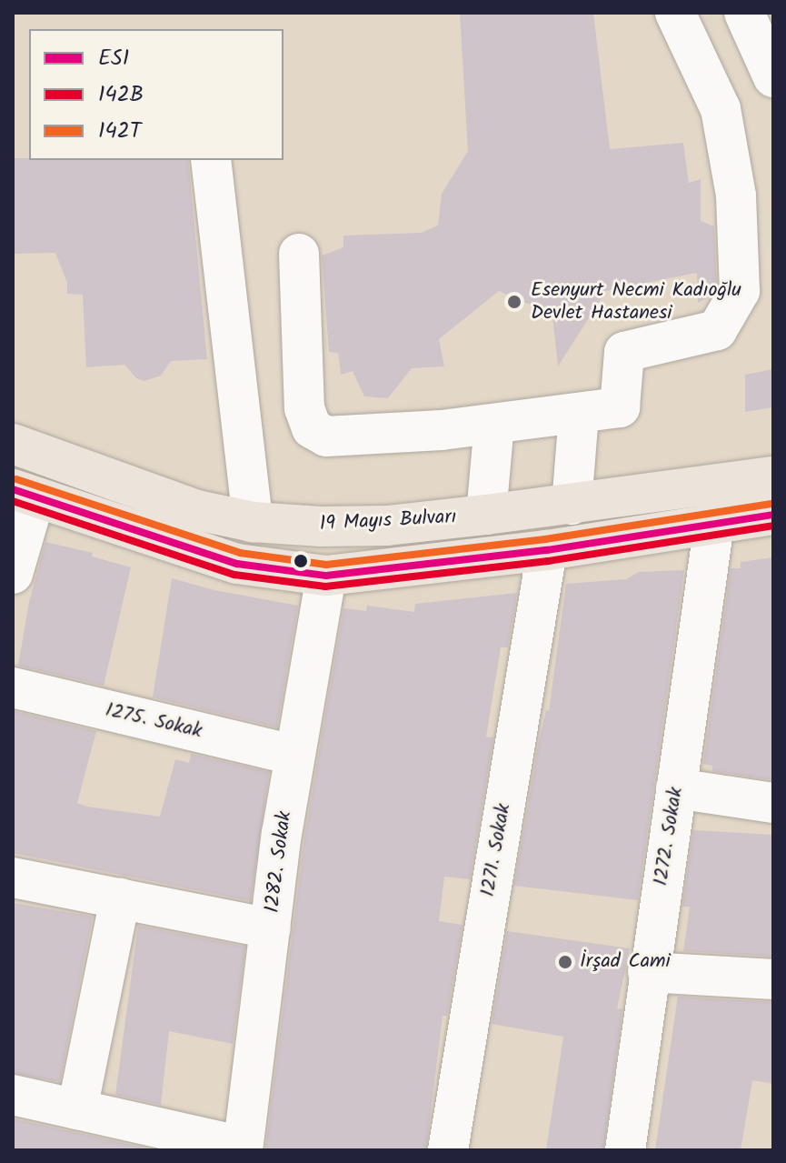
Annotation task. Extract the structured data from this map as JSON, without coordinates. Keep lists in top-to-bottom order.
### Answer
{
  "streets": {
    "main road": ["19 Mayıs Bulvarı"],
    "street": [
      "1275. Sokak",
      "1272. Sokak",
      "1271. Sokak",
      "1282. Sokak"
    ]
  },
  "crossings": [
    ["19 Mayıs Bulvarı", "1272. Sokak"],
    ["19 Mayıs Bulvarı", "1271. Sokak"],
    ["19 Mayıs Bulvarı", "1282. Sokak"],
    ["1275. Sokak", "1282. Sokak"]
  ],
  "places": ["Esenyurt Necmi Kadıoğlu Devlet Hastanesi", "İrşad Cami"],
  "lines": ["transit line 142T", "transit line ES1", "transit line 142B"],
  "legend": ["ES1", "142B", "142T"]
}
